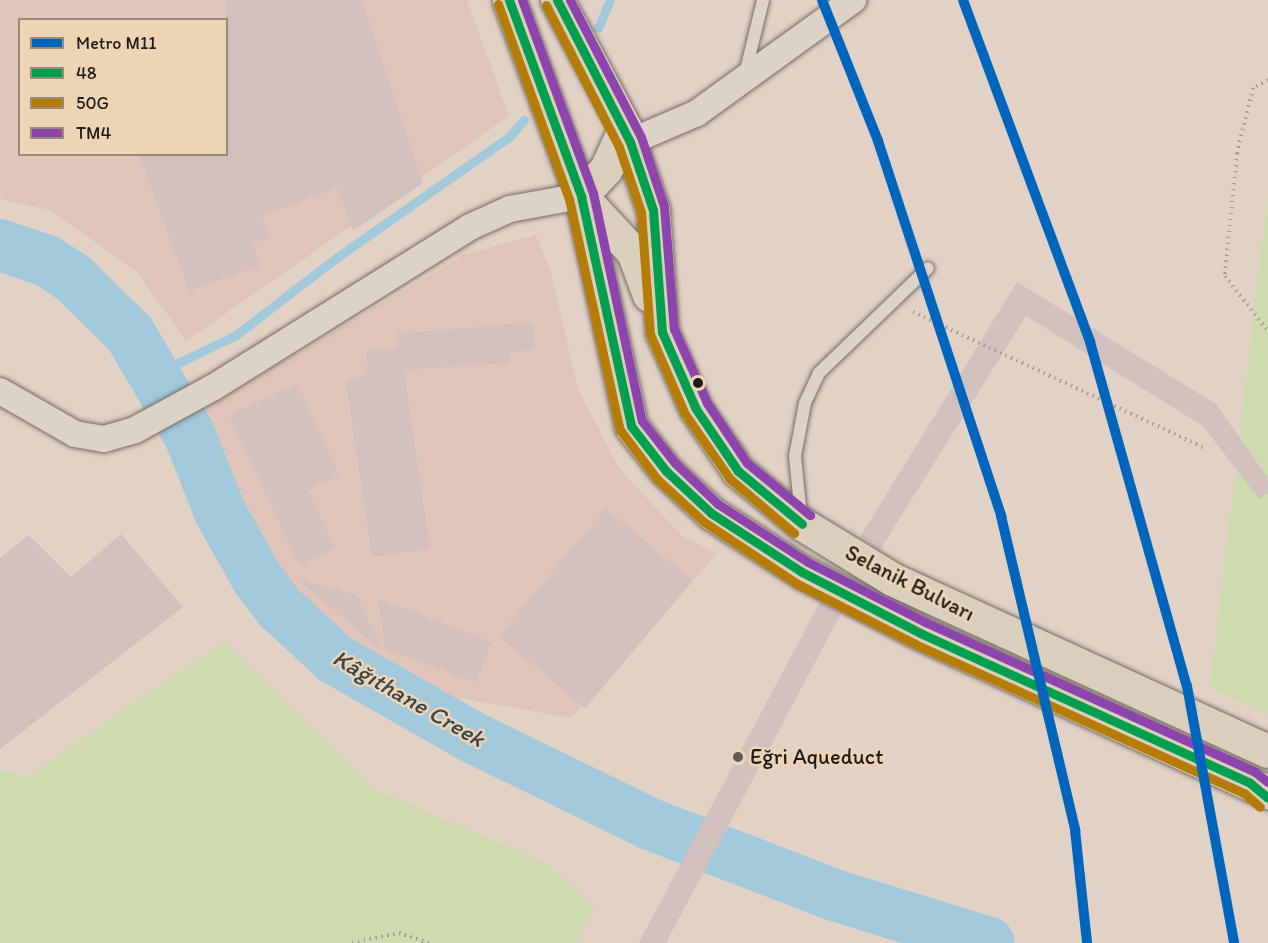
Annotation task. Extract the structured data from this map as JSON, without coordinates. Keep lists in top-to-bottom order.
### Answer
{
  "streets": {
    "main road": ["Selanik Bulvarı"]
  },
  "water": ["Kâğıthane Creek"],
  "places": ["Eğri Aqueduct"],
  "lines": [
    "metro line M11",
    "transit line 48",
    "transit line TM4",
    "transit line 50G"
  ],
  "legend": [
    "Metro M11",
    "48",
    "50G",
    "TM4"
  ]
}
